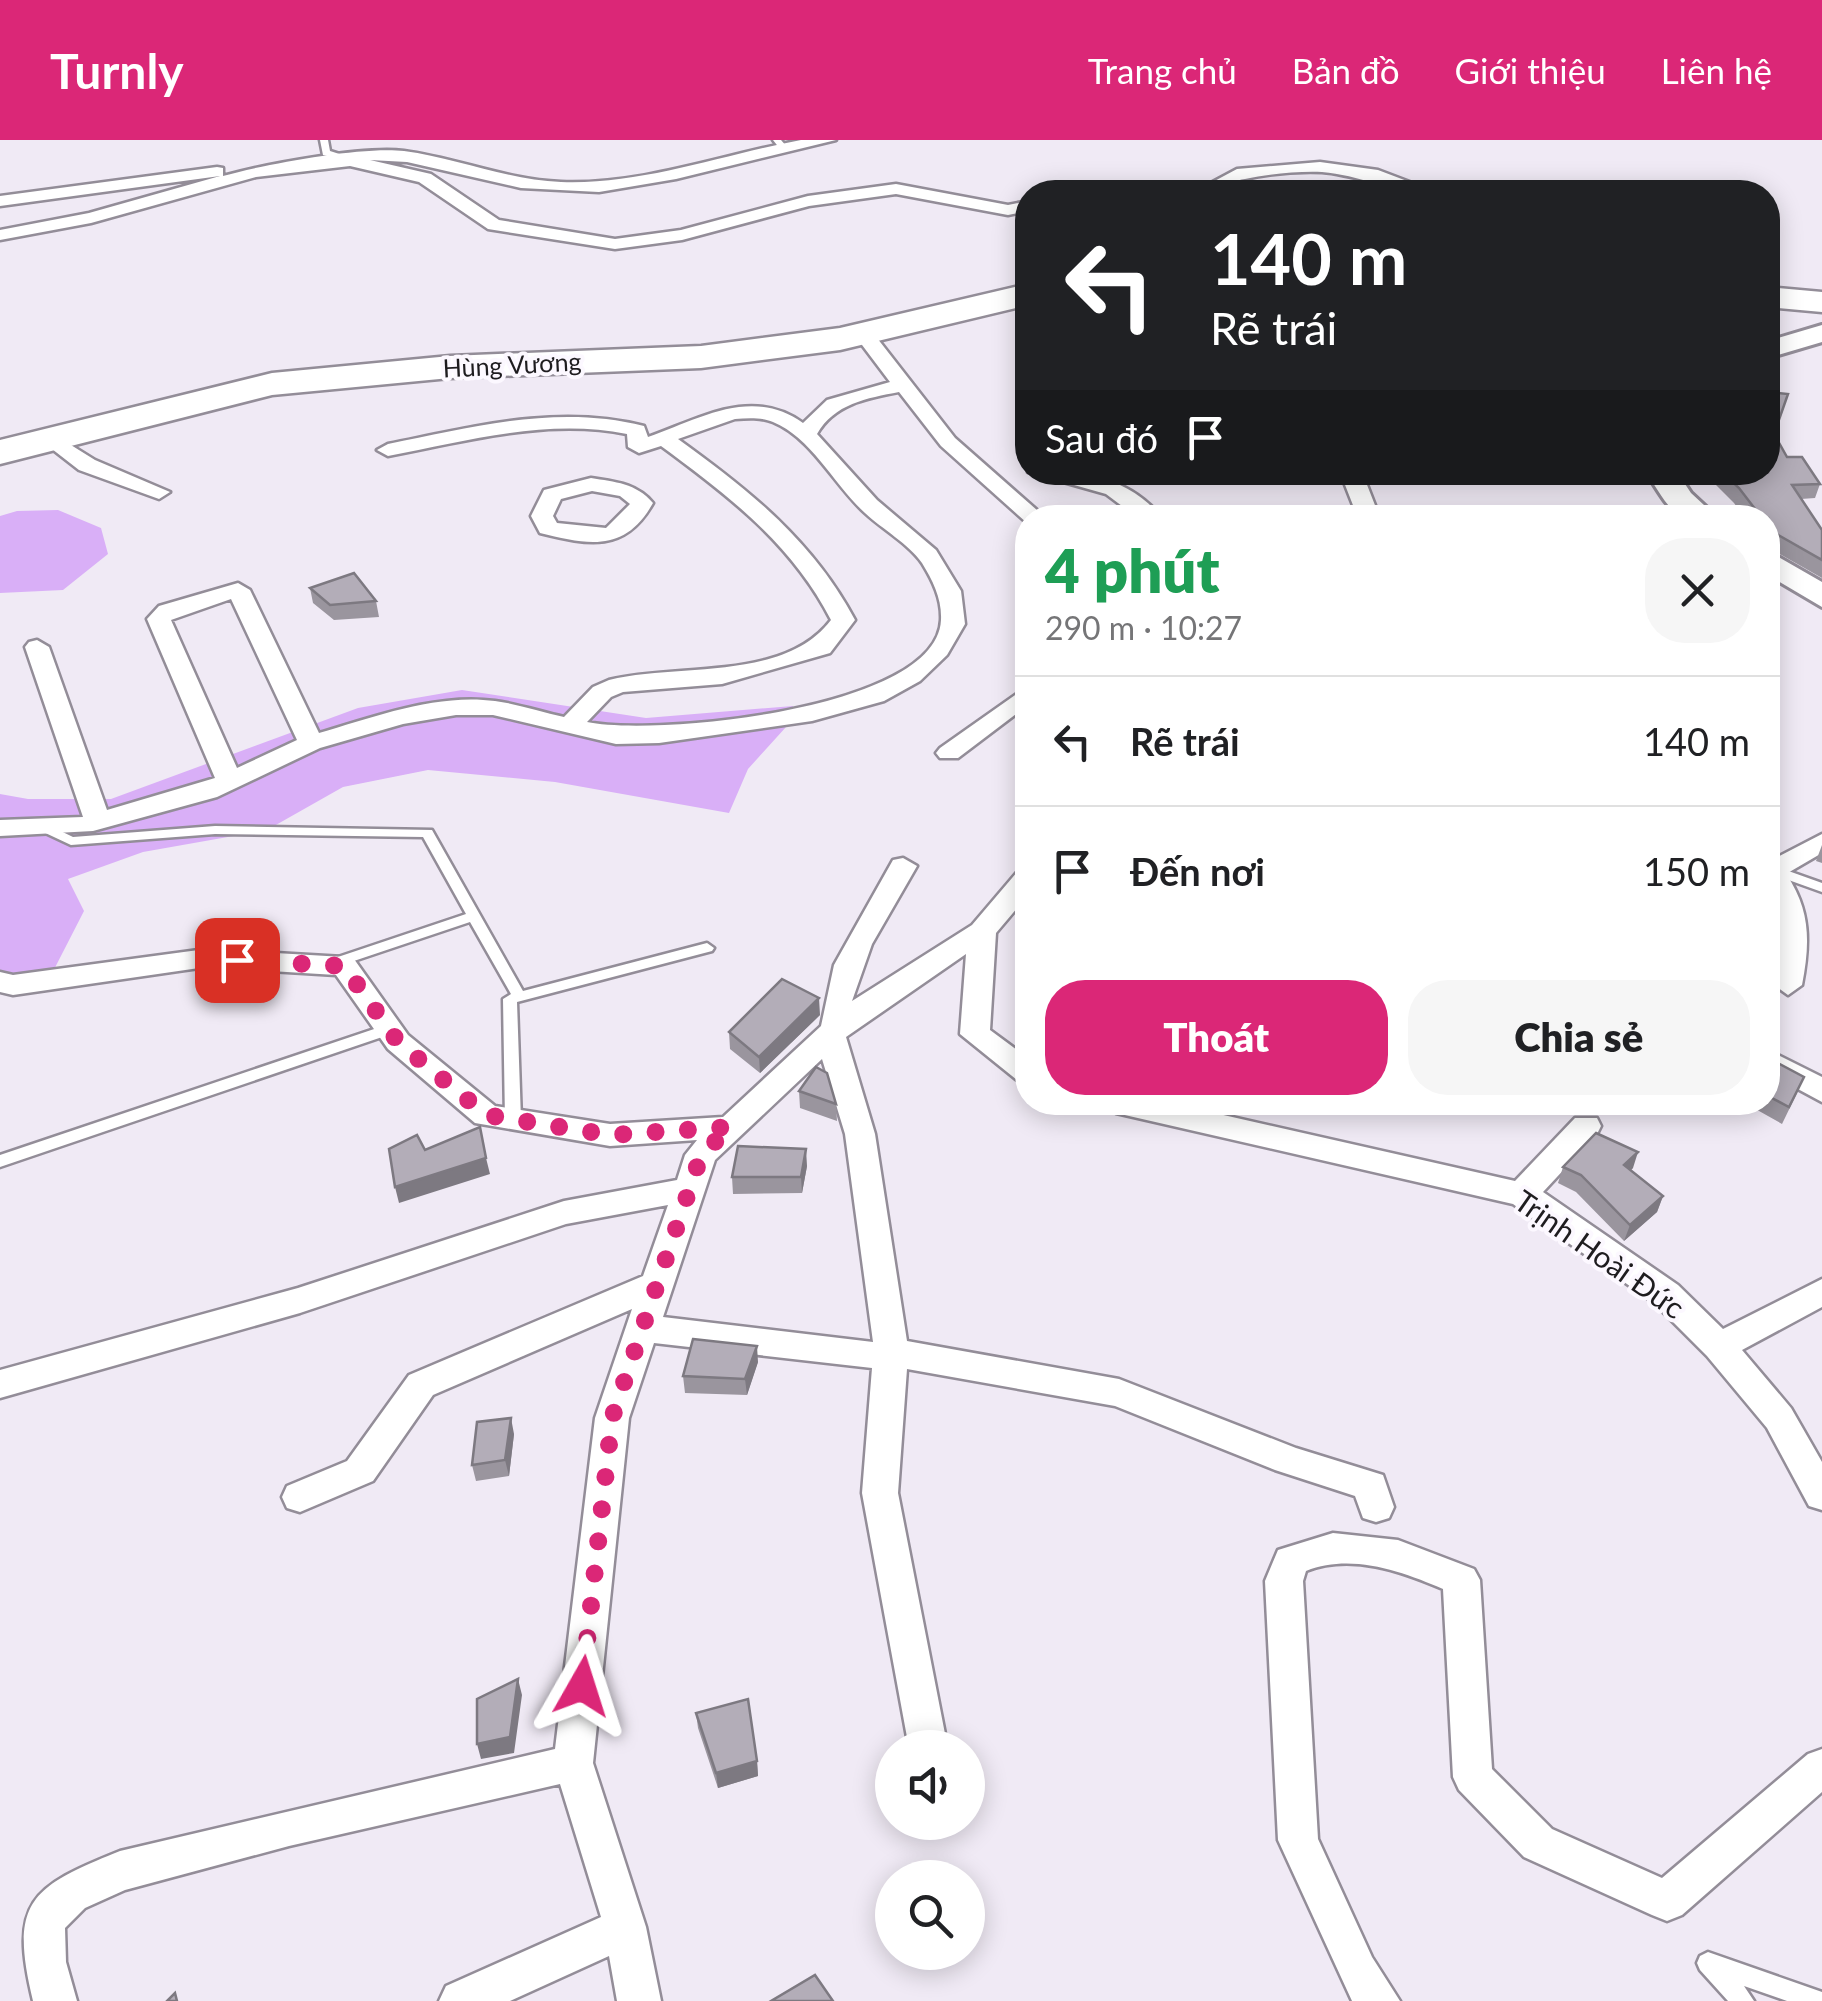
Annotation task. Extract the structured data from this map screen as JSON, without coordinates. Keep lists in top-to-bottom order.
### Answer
{
  "streets": {
    "highway": ["Hùng Vương"],
    "street": ["Trịnh Hoài Đức"]
  },
  "page": {
    "header": "Turnly",
    "nav": [
      "Trang chủ",
      "Bản đồ",
      "Giới thiệu",
      "Liên hệ"
    ],
    "turn": ["140 m", "Rẽ trái"],
    "then": "Sau đó",
    "heading": ["4 phút", "290 m · 10:27"],
    "list": [
      {
        "name": "Rẽ trái",
        "value": "140 m"
      },
      {
        "name": "Đến nơi",
        "value": "150 m"
      }
    ],
    "buttons": ["Thoát", "Chia sẻ"]
  }
}
